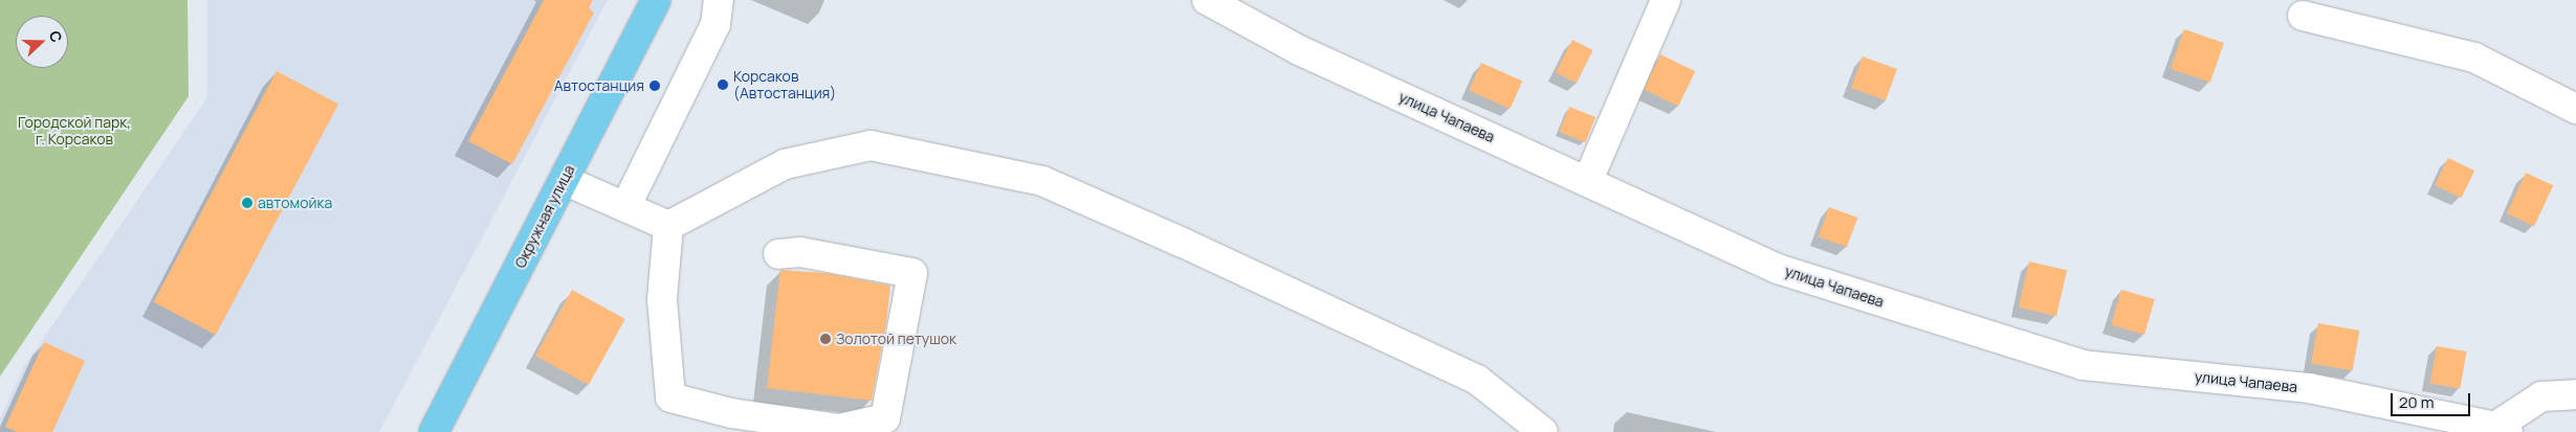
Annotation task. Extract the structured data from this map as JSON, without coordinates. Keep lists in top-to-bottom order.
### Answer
{
  "streets": {
    "main road": ["Окружная улица"],
    "street": ["улица Чапаева"]
  },
  "parks": ["Городской парк, г. Корсаков"],
  "places": [
    "Корсаков (Автостанция)",
    "Автостанция",
    "автомойка",
    "Золотой петушок"
  ],
  "scale_bar": "20 m",
  "north": "right"
}
